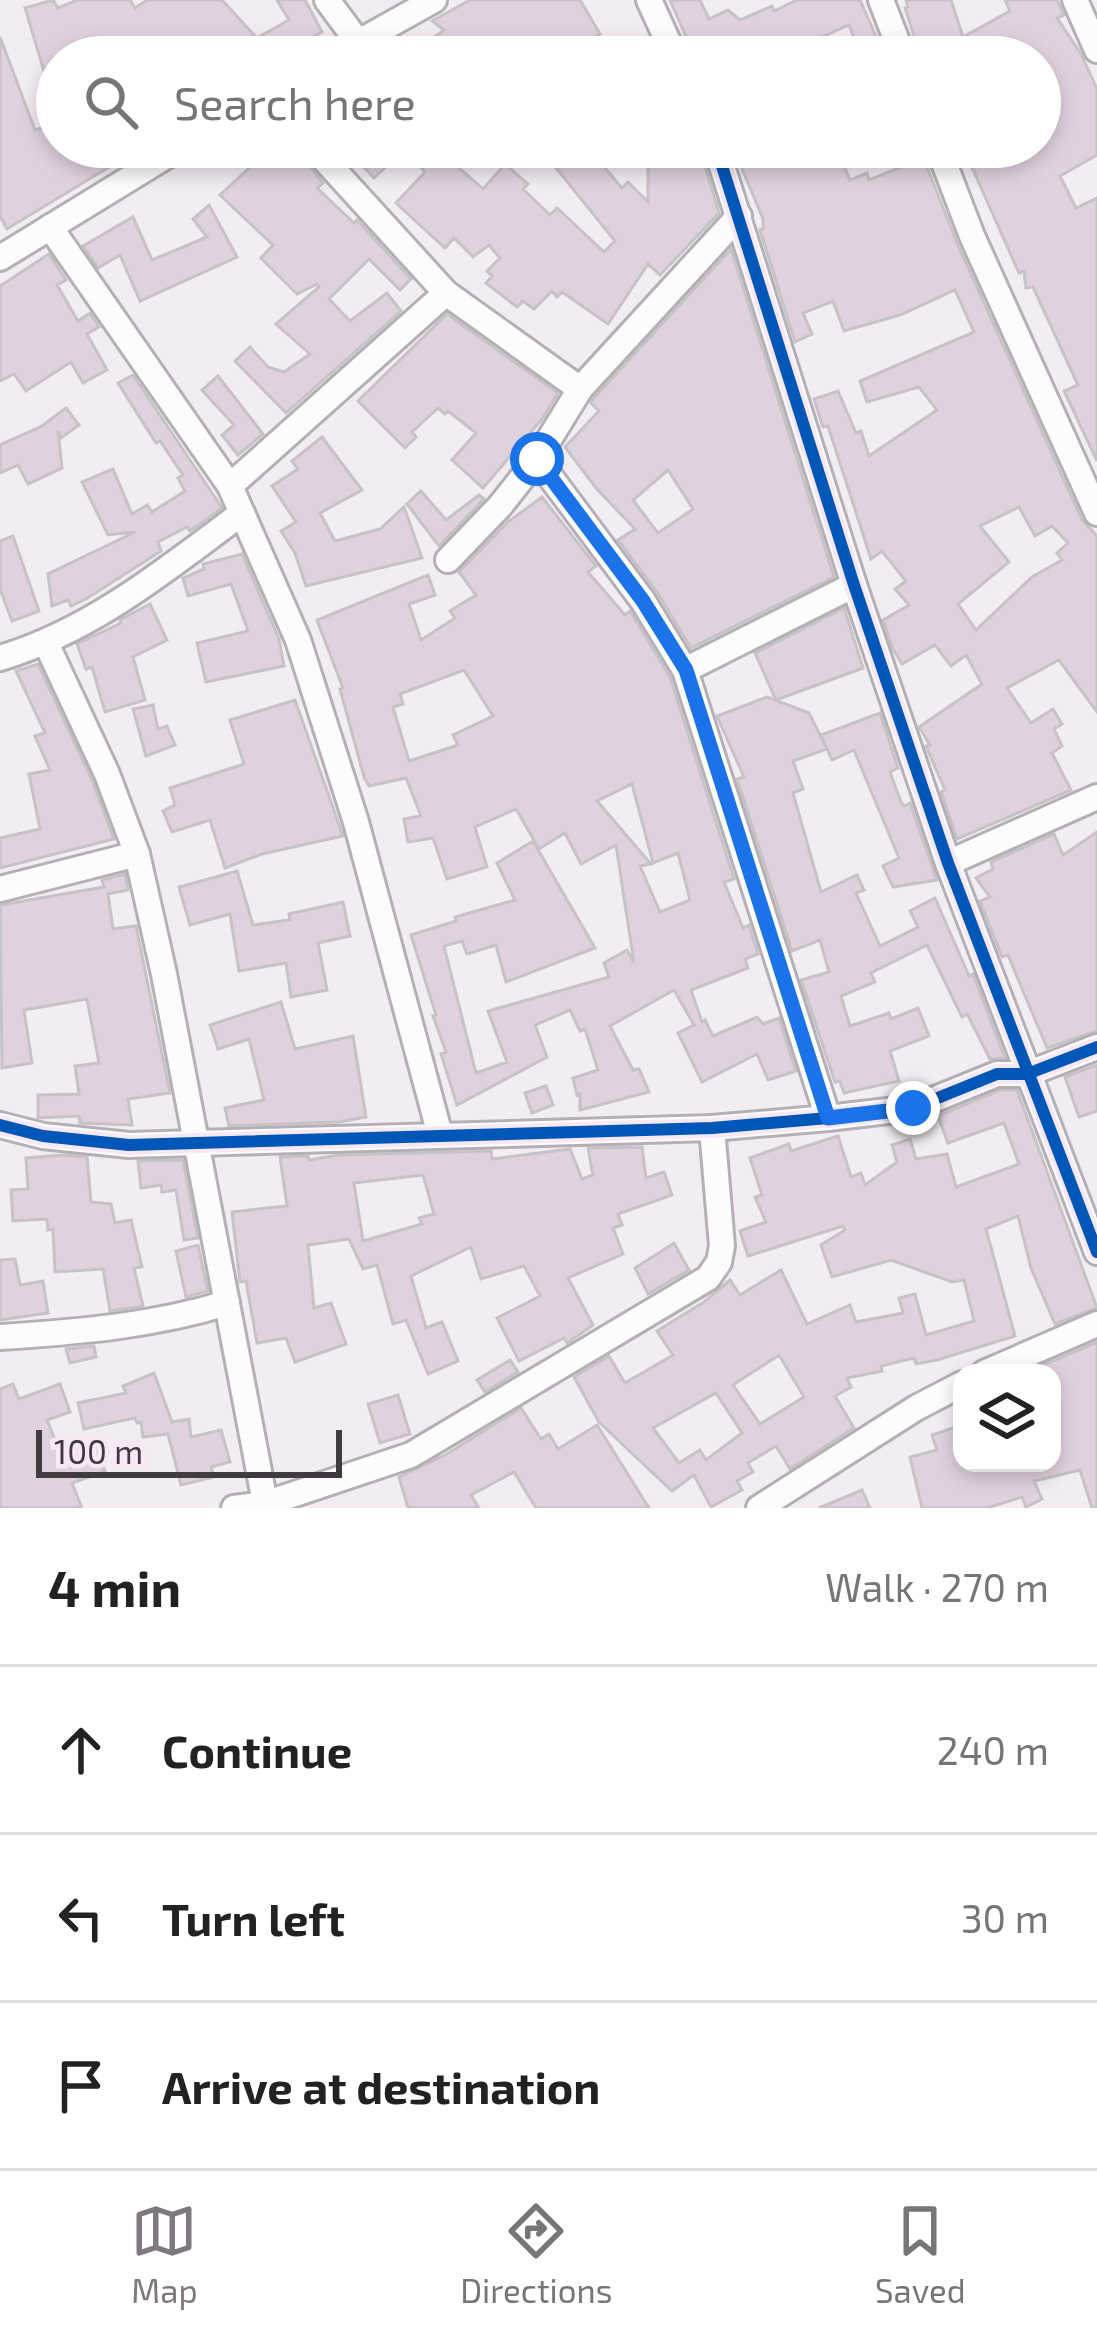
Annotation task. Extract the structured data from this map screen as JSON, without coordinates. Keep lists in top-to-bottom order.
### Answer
{
  "scale_bar": "100 m",
  "page": {
    "search": "Search here",
    "scale": "100 m",
    "heading": ["4 min", "Walk · 270 m"],
    "list": [
      ["Continue", "240 m"],
      ["Turn left", "30 m"],
      "Arrive at destination"
    ],
    "nav": ["Map", "Directions", "Saved"]
  }
}
